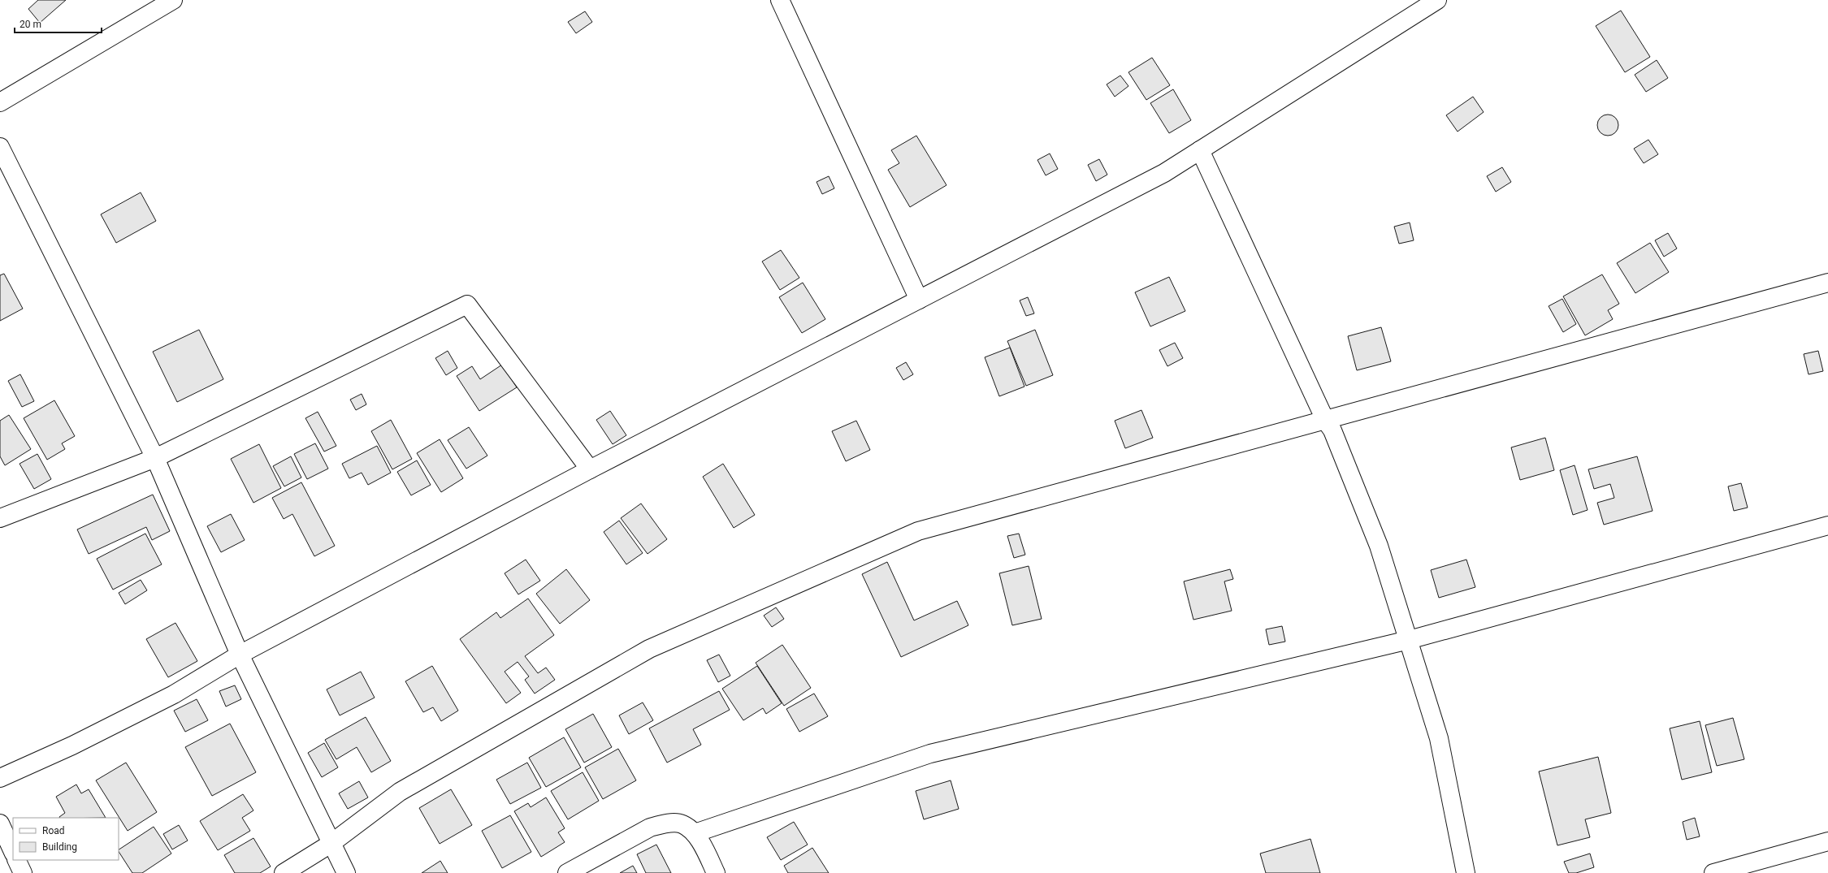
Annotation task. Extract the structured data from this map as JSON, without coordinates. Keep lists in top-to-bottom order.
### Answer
{
  "legend": ["Road", "Building"],
  "scale_bar": "20 m"
}
